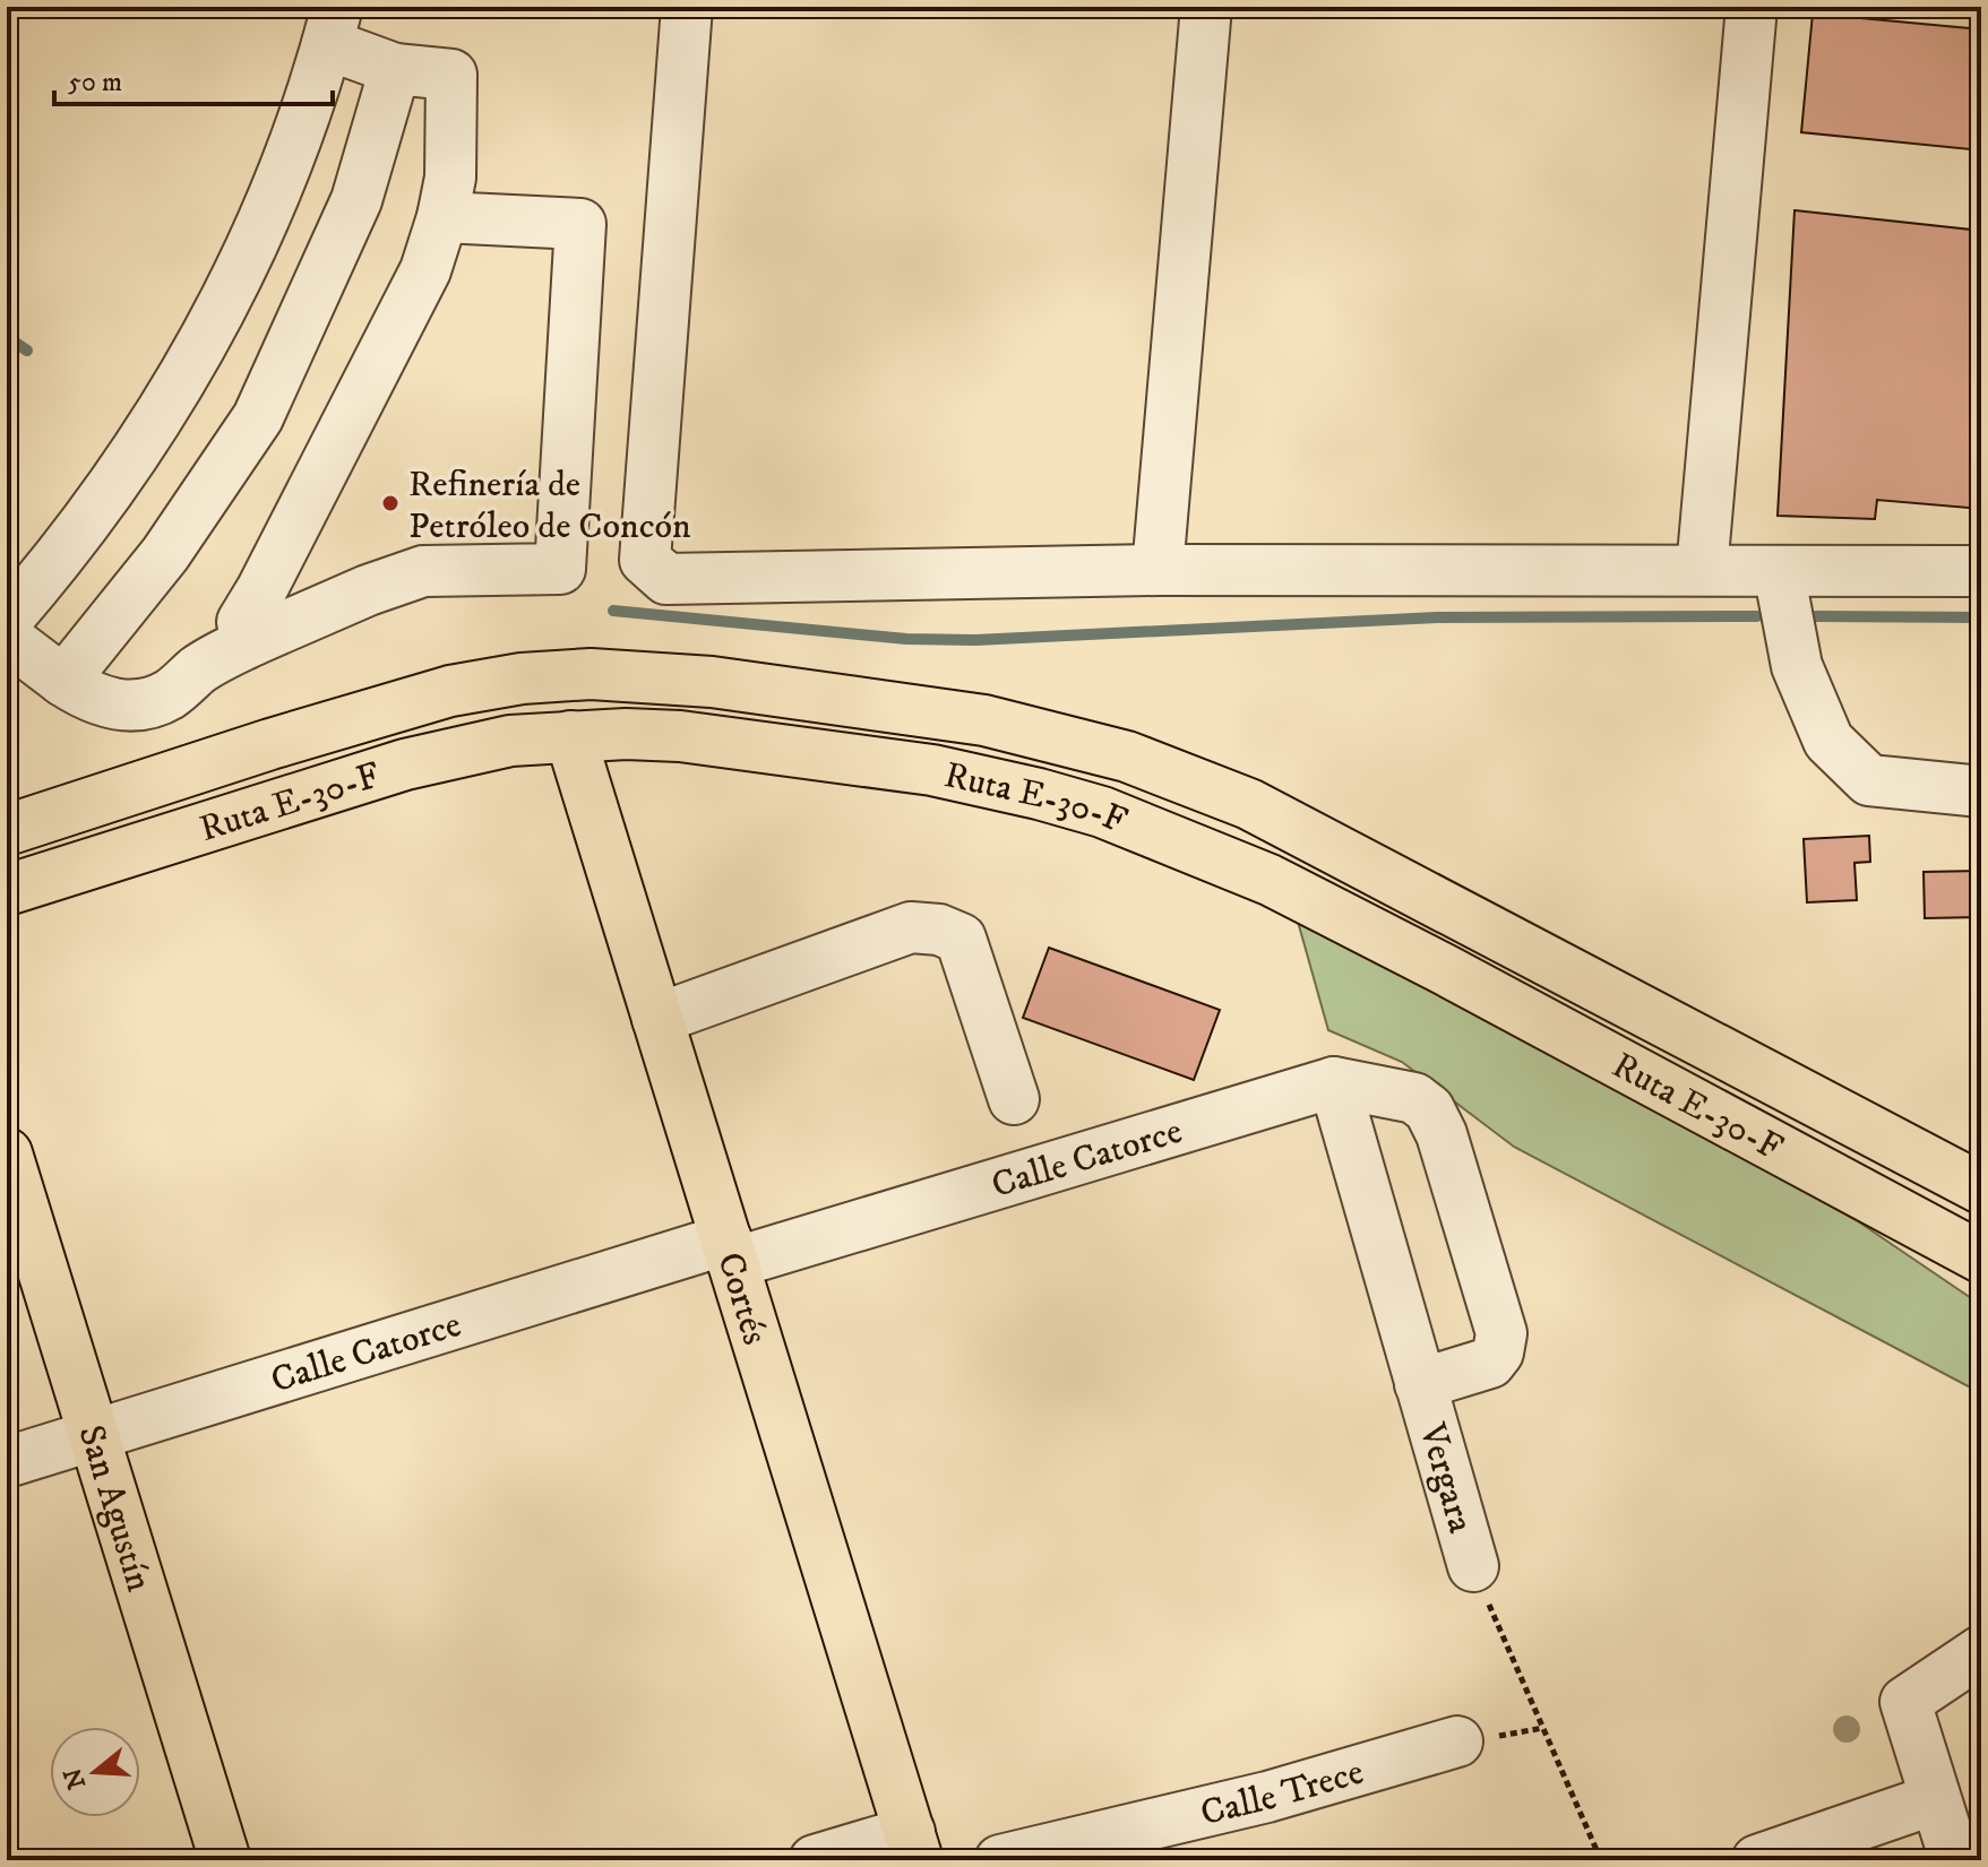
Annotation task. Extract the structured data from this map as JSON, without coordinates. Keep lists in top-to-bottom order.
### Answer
{
  "streets": {
    "main road": ["Ruta E-30-F", "Cortés", "San Agustín"],
    "street": ["Calle Catorce", "Vergara", "Calle Trece"]
  },
  "crossings": [
    ["Ruta E-30-F", "Cortés"],
    ["Calle Catorce", "Cortés"],
    ["Calle Catorce", "Vergara"],
    ["Calle Catorce", "San Agustín"]
  ],
  "places": ["Refinería de Petróleo de Concón"],
  "scale_bar": "50 m",
  "north": "left"
}
